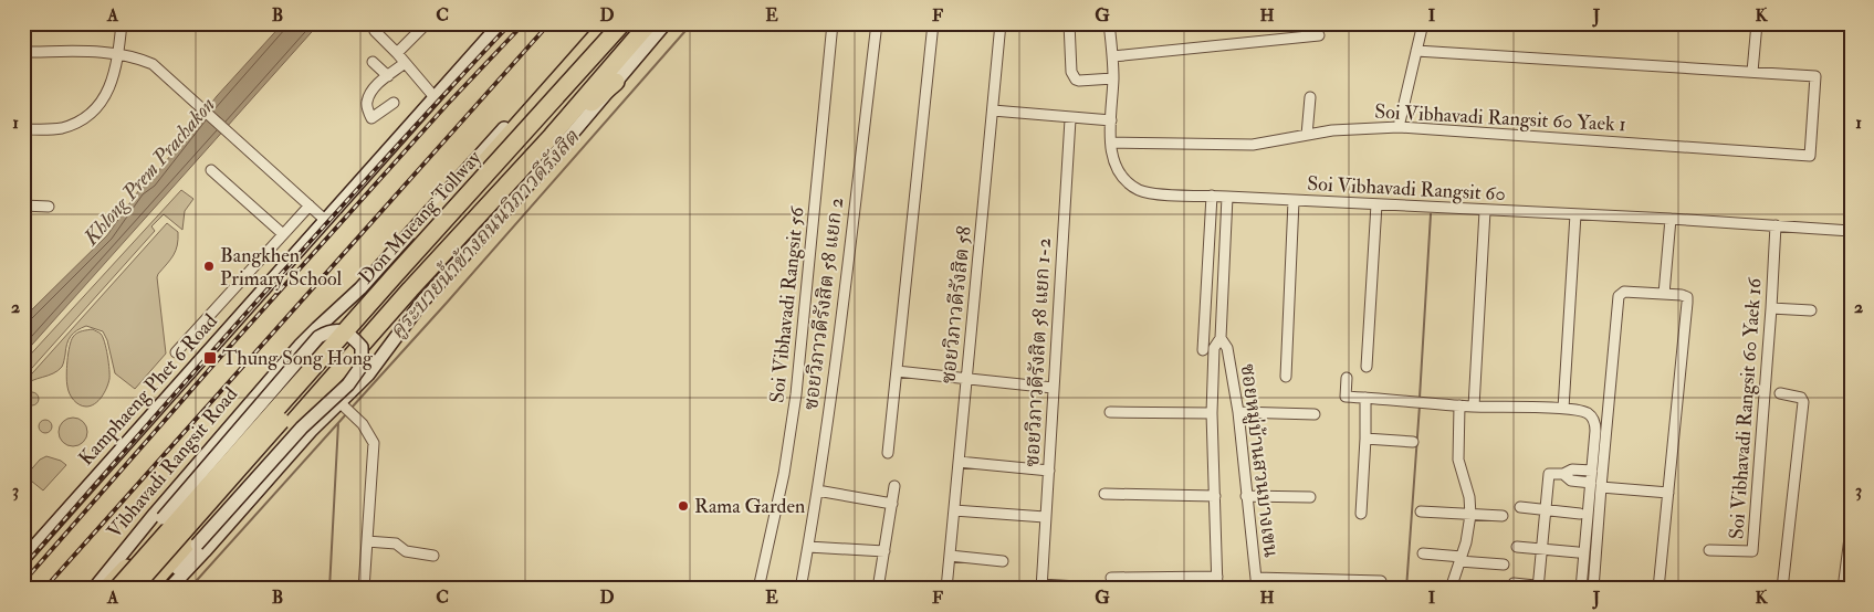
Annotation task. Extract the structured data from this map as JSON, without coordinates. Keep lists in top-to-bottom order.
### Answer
{
  "streets": {
    "highway": ["Don Mueang Tollway", "Vibhavadi Rangsit Road"],
    "main road": ["Kamphaeng Phet 6 Road"],
    "street": [
      "Soi Vibhavadi Rangsit 60 Yaek 1",
      "Soi Vibhavadi Rangsit 60",
      "ซอยวิภาวดีรังสิต 58 แยก 2",
      "Soi Vibhavadi Rangsit 56",
      "ซอยวิภาวดีรังสิต 58",
      "ซอยวิภาวดีรังสิต 58 แยก 1-2",
      "Soi Vibhavadi Rangsit 60 Yaek 16",
      "ซอยหมู่บ้านสวนบางเขน"
    ]
  },
  "crossings": [
    ["Soi Vibhavadi Rangsit 60 Yaek 1", "Soi Vibhavadi Rangsit 60"],
    ["Soi Vibhavadi Rangsit 60", "Soi Vibhavadi Rangsit 60 Yaek 16"],
    ["Soi Vibhavadi Rangsit 60", "ซอยหมู่บ้านสวนบางเขน"]
  ],
  "water": ["Khlong Prem Prachakon", "คูระบายน้ำข้างถนนวิภาวดีรังสิต"],
  "places": {
    "other": ["Bangkhen Primary School", "Rama Garden"],
    "transit": ["Thung Song Hong"]
  },
  "grid": {
    "columns": [
      "A",
      "B",
      "C",
      "D",
      "E",
      "F",
      "G",
      "H",
      "I",
      "J",
      "K"
    ],
    "rows": ["1", "2", "3"]
  }
}
